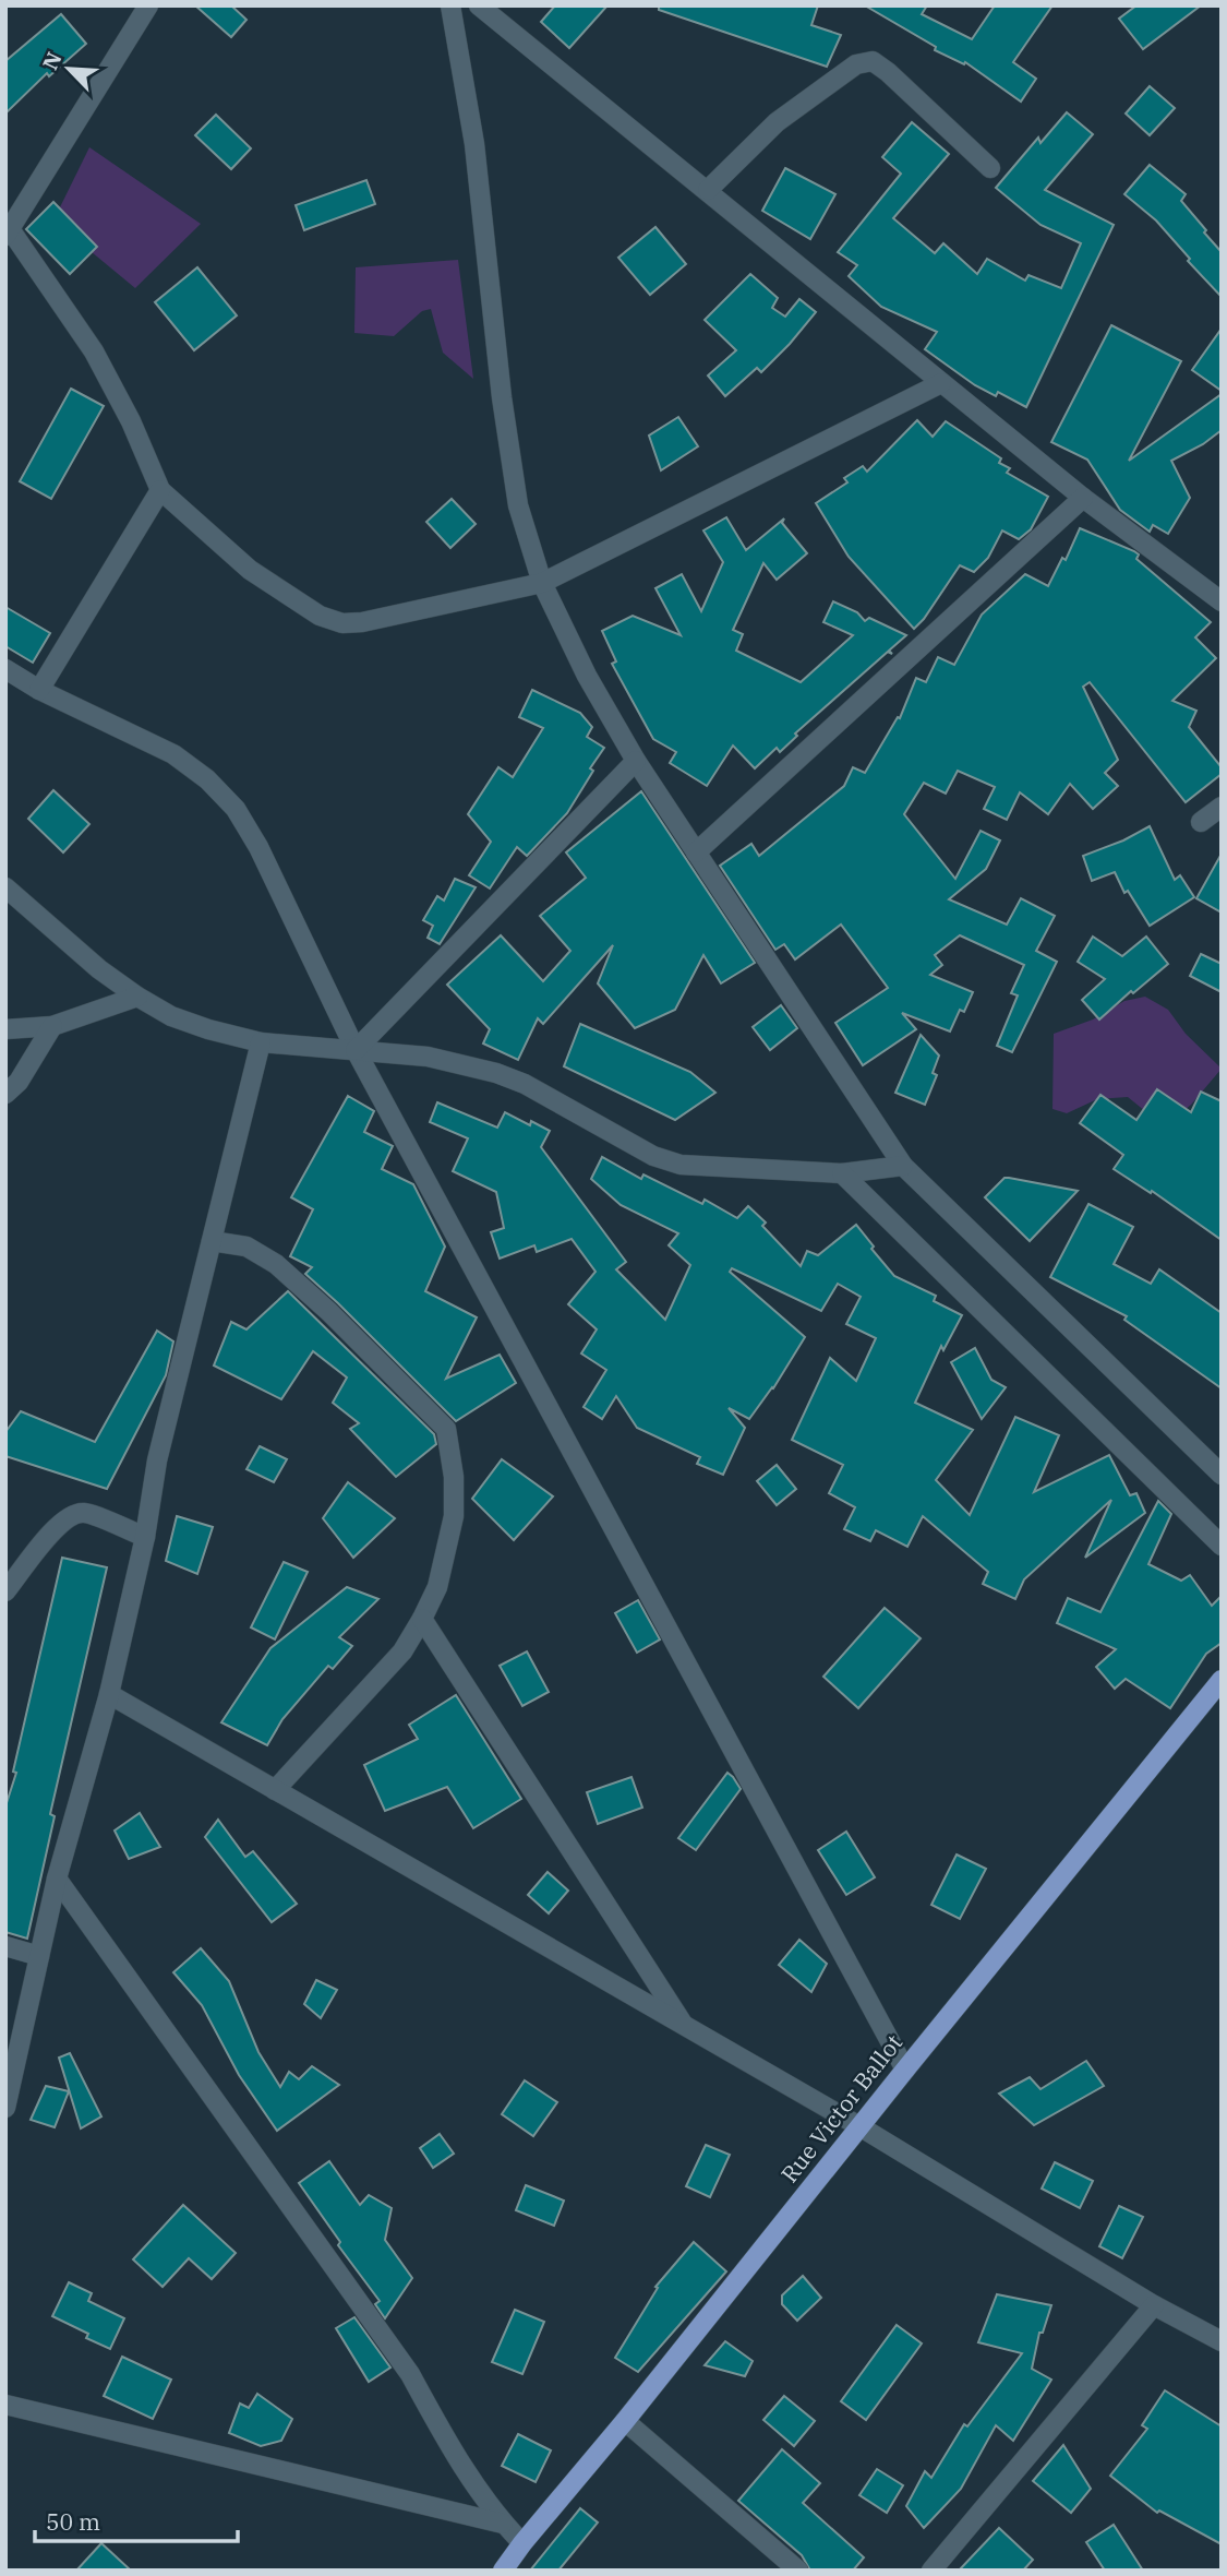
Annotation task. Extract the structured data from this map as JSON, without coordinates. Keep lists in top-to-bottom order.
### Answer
{
  "streets": {
    "main road": ["Rue Victor Ballot"]
  },
  "scale_bar": "50 m",
  "north": "top left"
}
